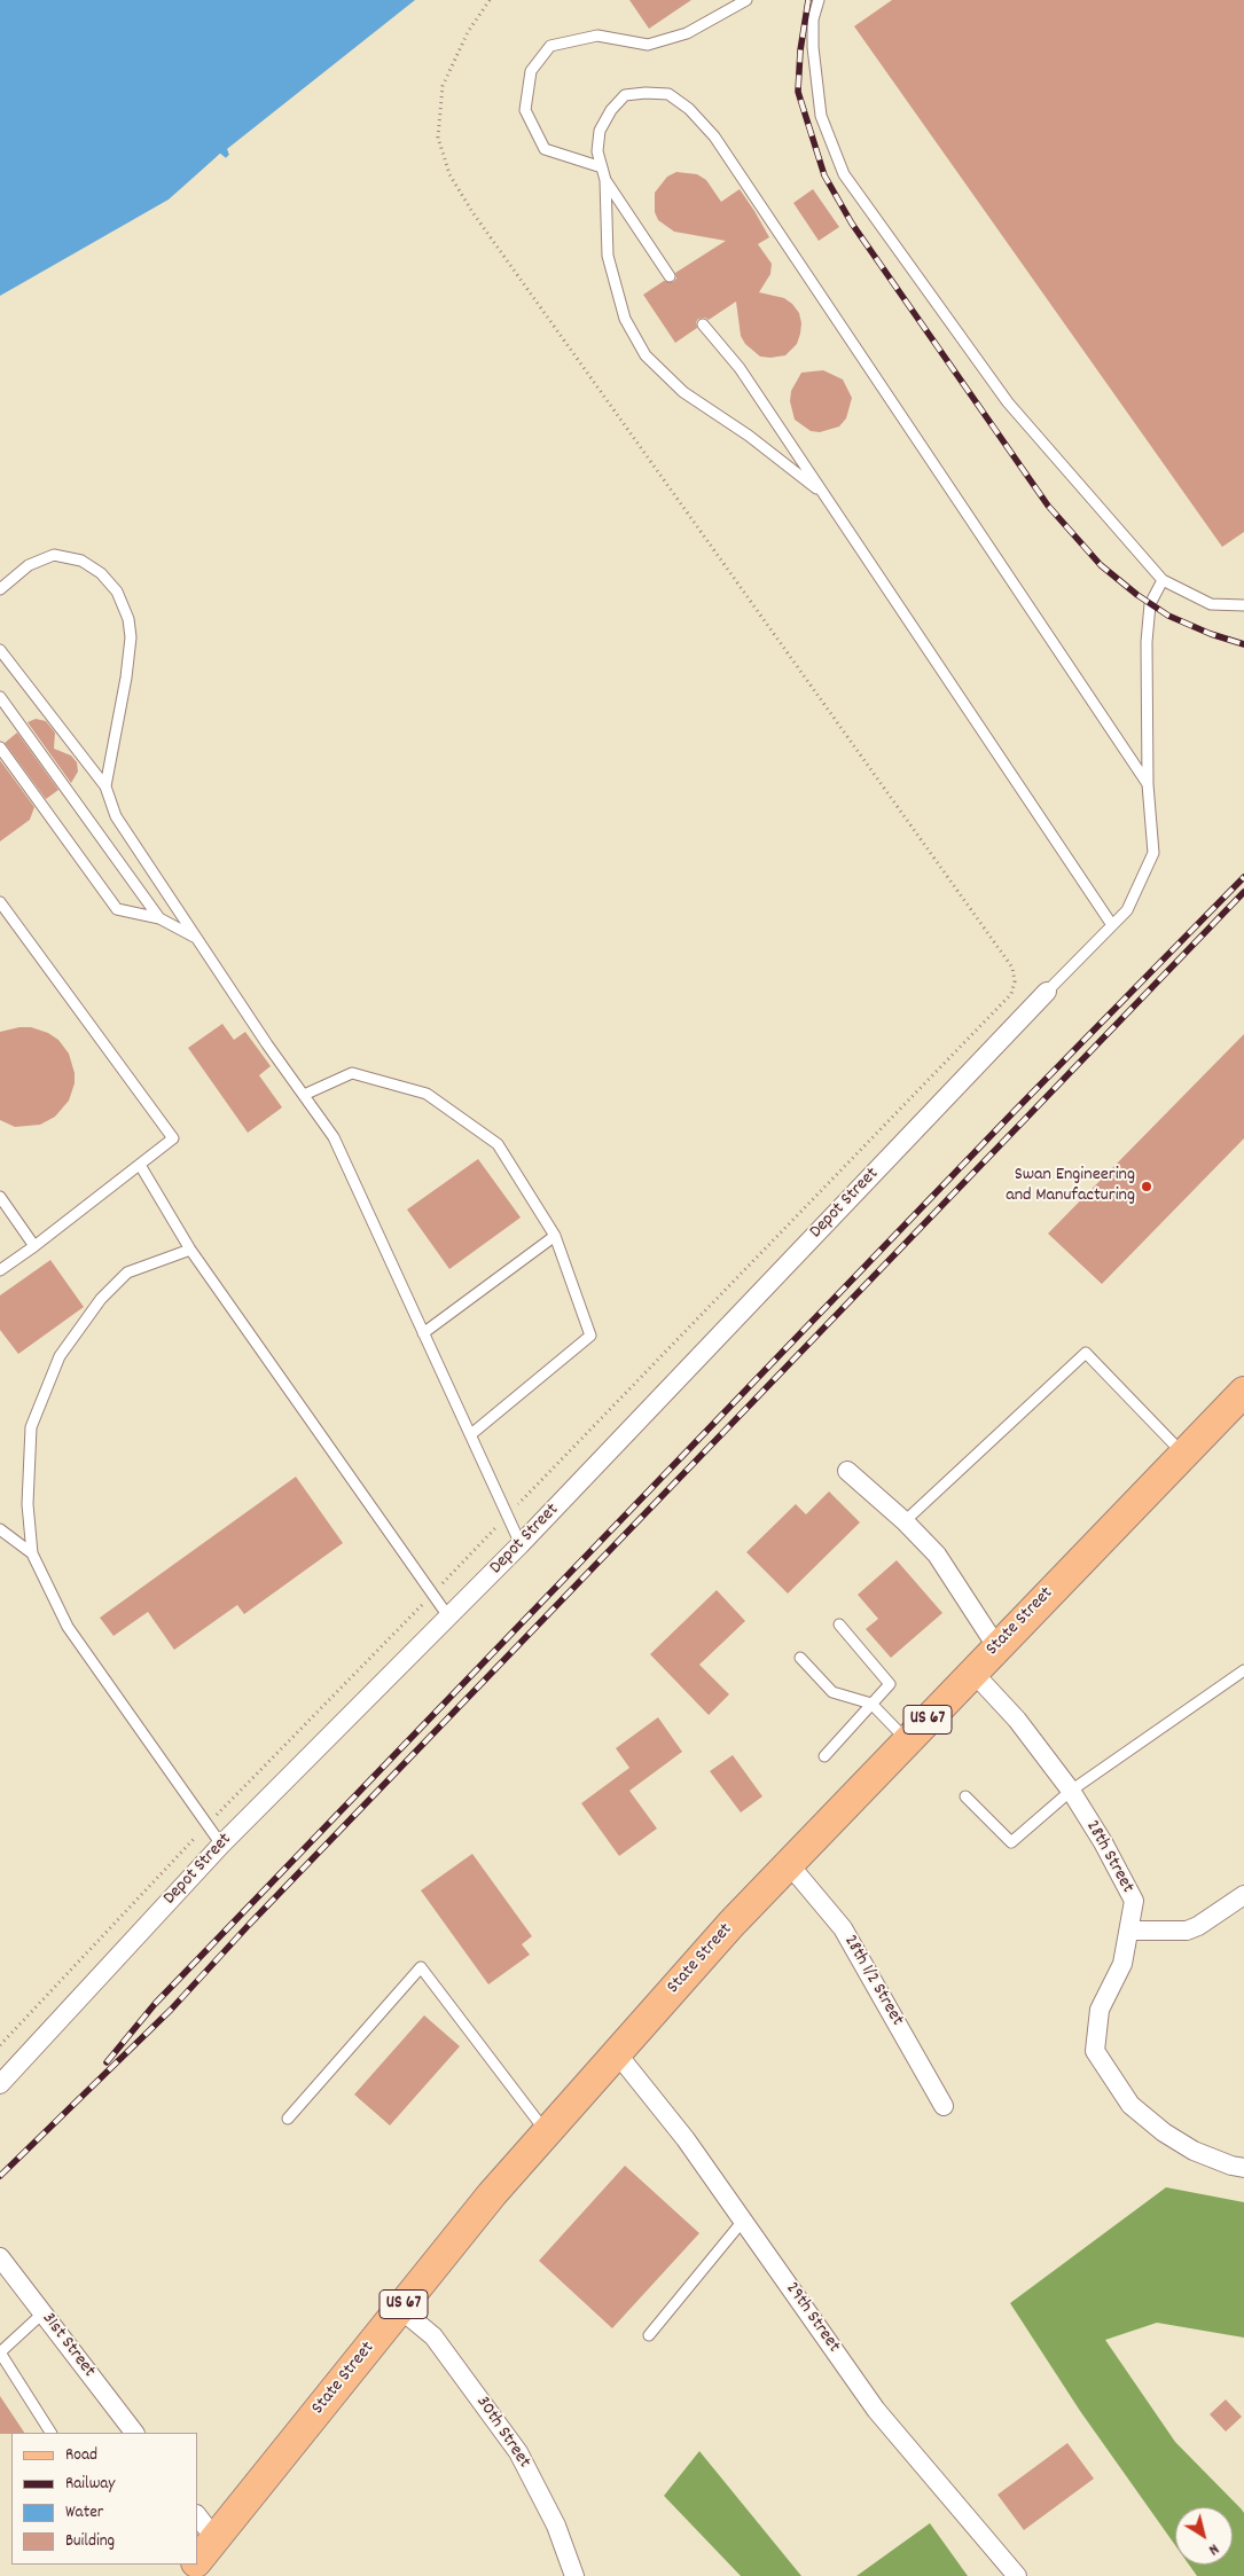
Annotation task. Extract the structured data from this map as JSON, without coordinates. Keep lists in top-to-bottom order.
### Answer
{
  "streets": {
    "main road": ["State Street", "US 67"],
    "street": [
      "Depot Street",
      "28th Street",
      "28th 1/2 Street",
      "29th Street",
      "31st Street",
      "30th Street"
    ]
  },
  "crossings": [
    ["State Street", "28th Street"],
    ["State Street", "28th 1/2 Street"],
    ["State Street", "29th Street"],
    ["State Street", "30th Street"]
  ],
  "places": ["Swan Engineering and Manufacturing"],
  "legend": [
    "Road",
    "Railway",
    "Water",
    "Building"
  ],
  "north": "bottom right"
}
